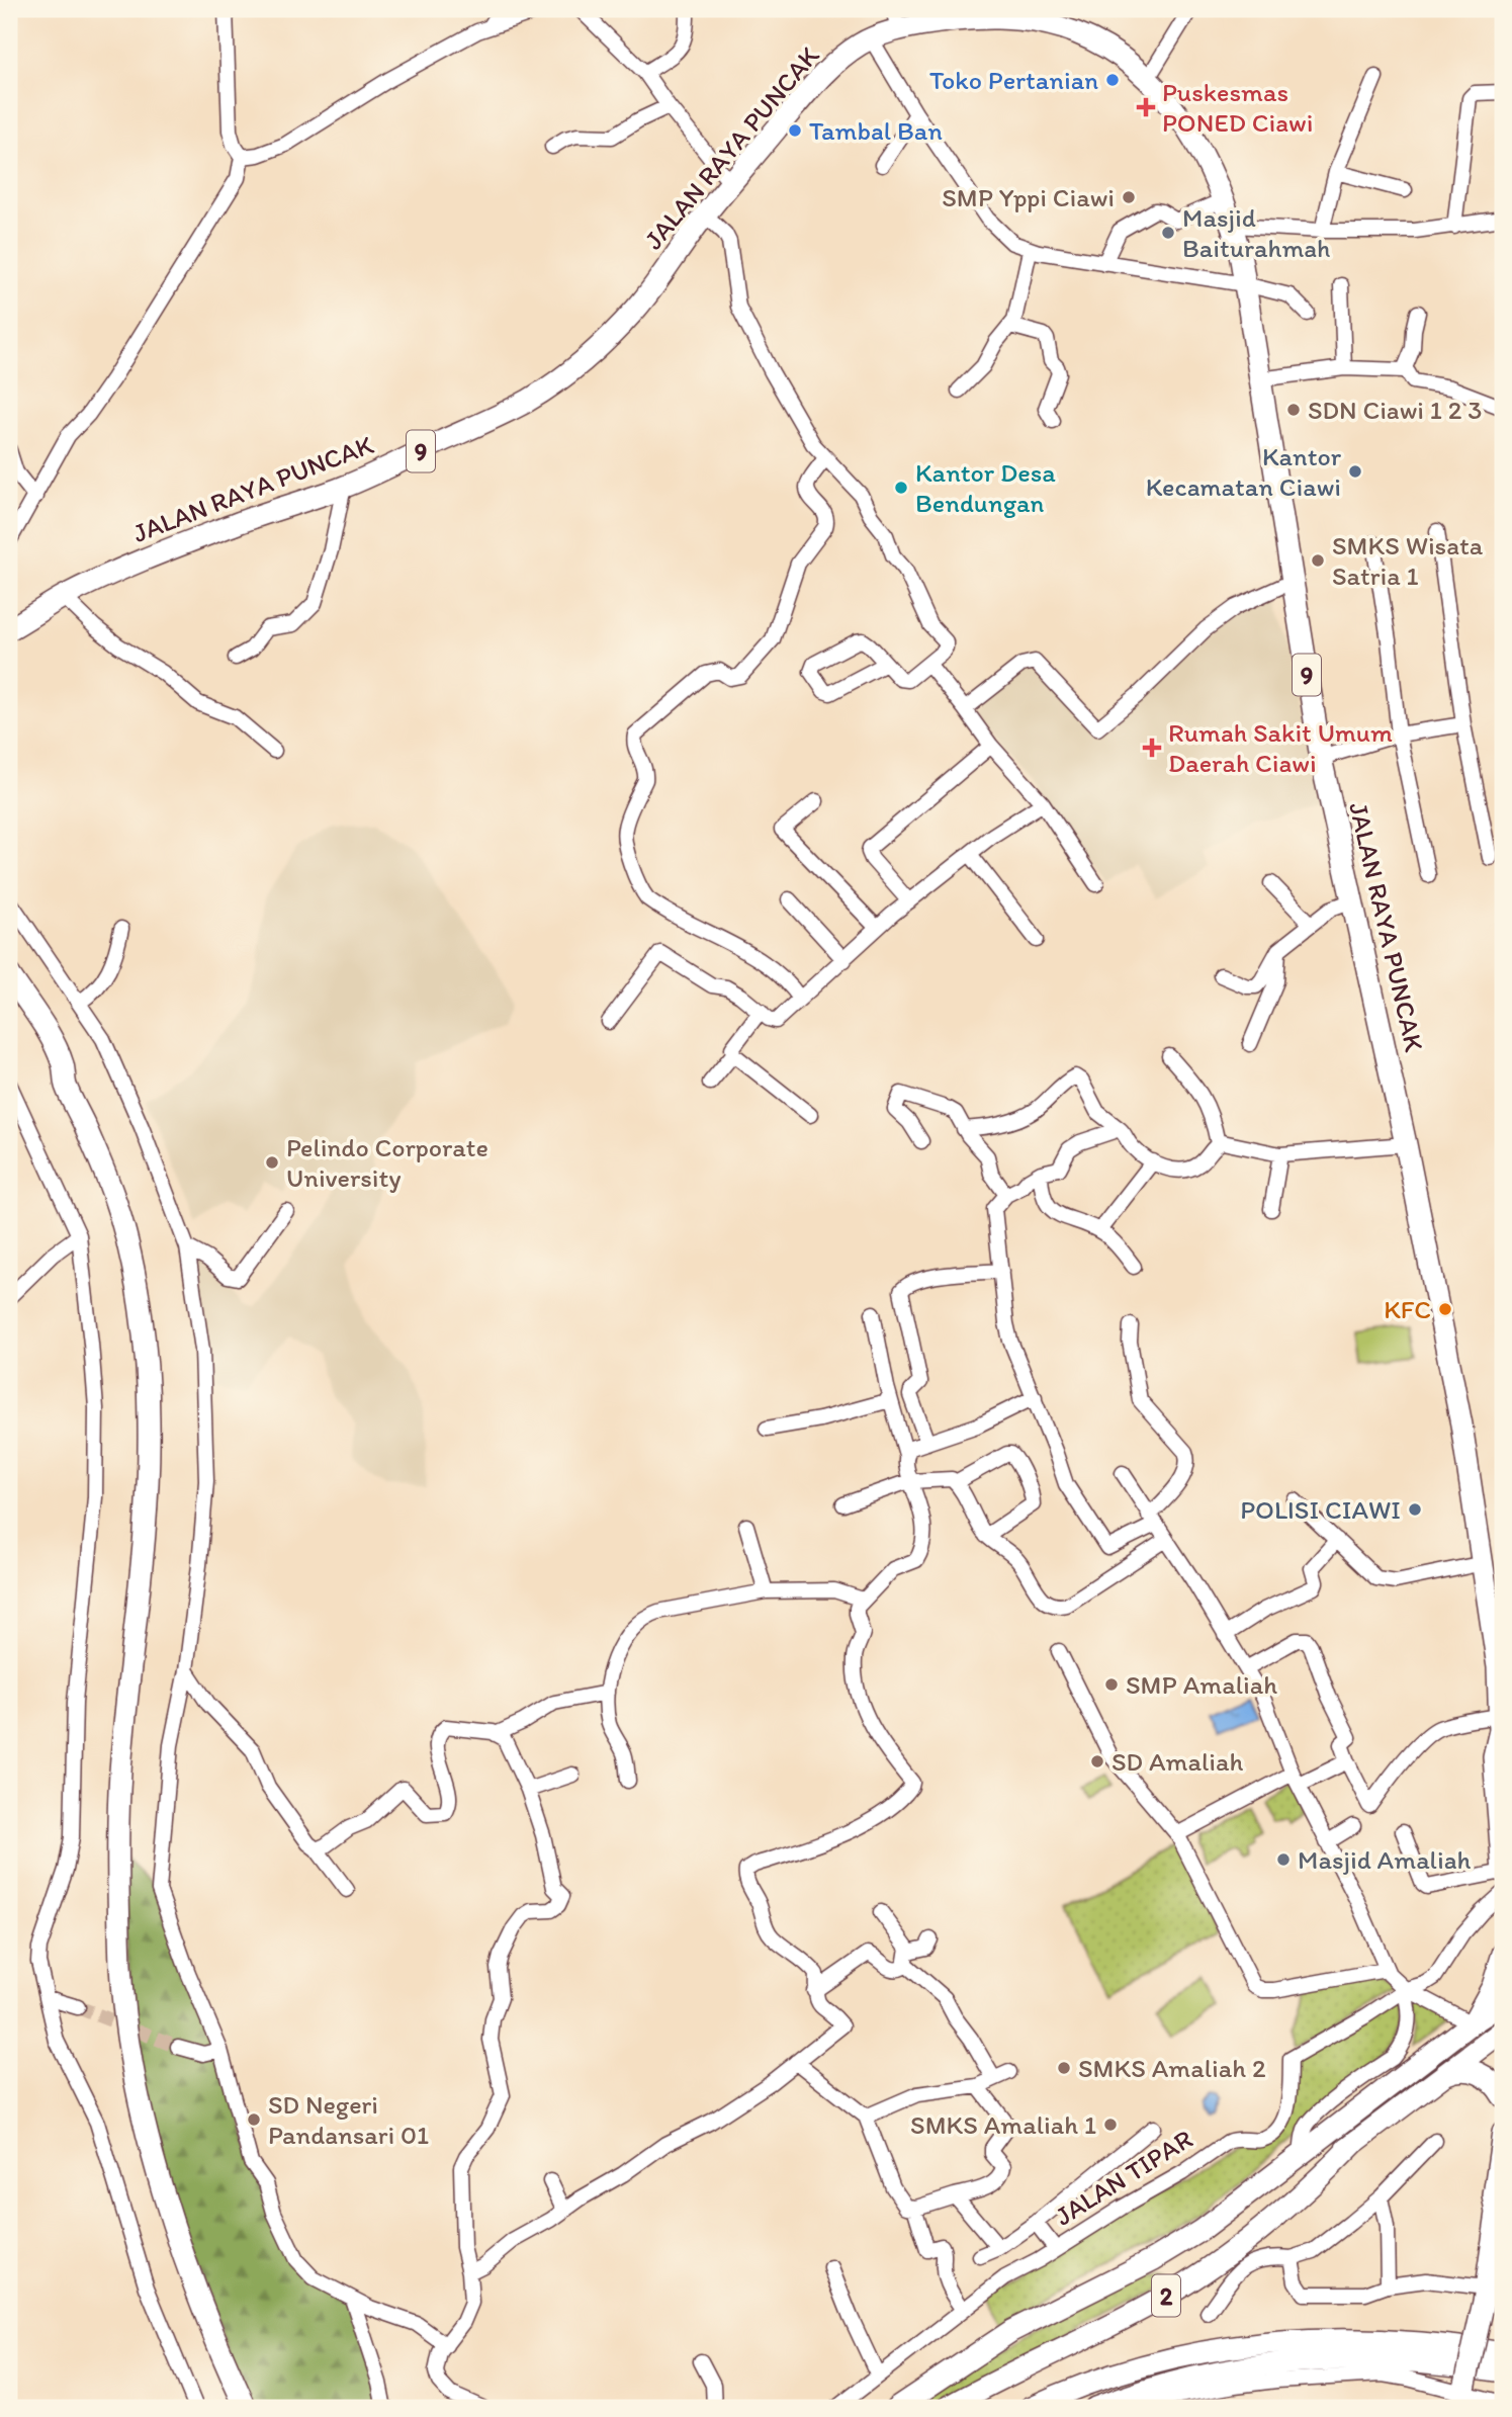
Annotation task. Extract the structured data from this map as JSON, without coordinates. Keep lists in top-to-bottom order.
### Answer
{
  "streets": {
    "highway": ["JALAN RAYA PUNCAK", "9", "2"],
    "street": ["JALAN TIPAR"]
  },
  "crossings": [
    ["JALAN RAYA PUNCAK", "9"]
  ],
  "places": {
    "other": [
      "Toko Pertanian",
      "Tambal Ban",
      "SMP Yppi Ciawi",
      "Masjid Baiturahmah",
      "SDN Ciawi 1 2 3",
      "Kantor Kecamatan Ciawi",
      "Kantor Desa Bendungan",
      "SMKS Wisata Satria 1",
      "Pelindo Corporate University",
      "KFC",
      "POLISI CIAWI",
      "SMP Amaliah",
      "SD Amaliah",
      "Masjid Amaliah",
      "SMKS Amaliah 2",
      "SD Negeri Pandansari 01",
      "SMKS Amaliah 1"
    ],
    "health": ["Puskesmas PONED Ciawi", "Rumah Sakit Umum Daerah Ciawi"]
  }
}
